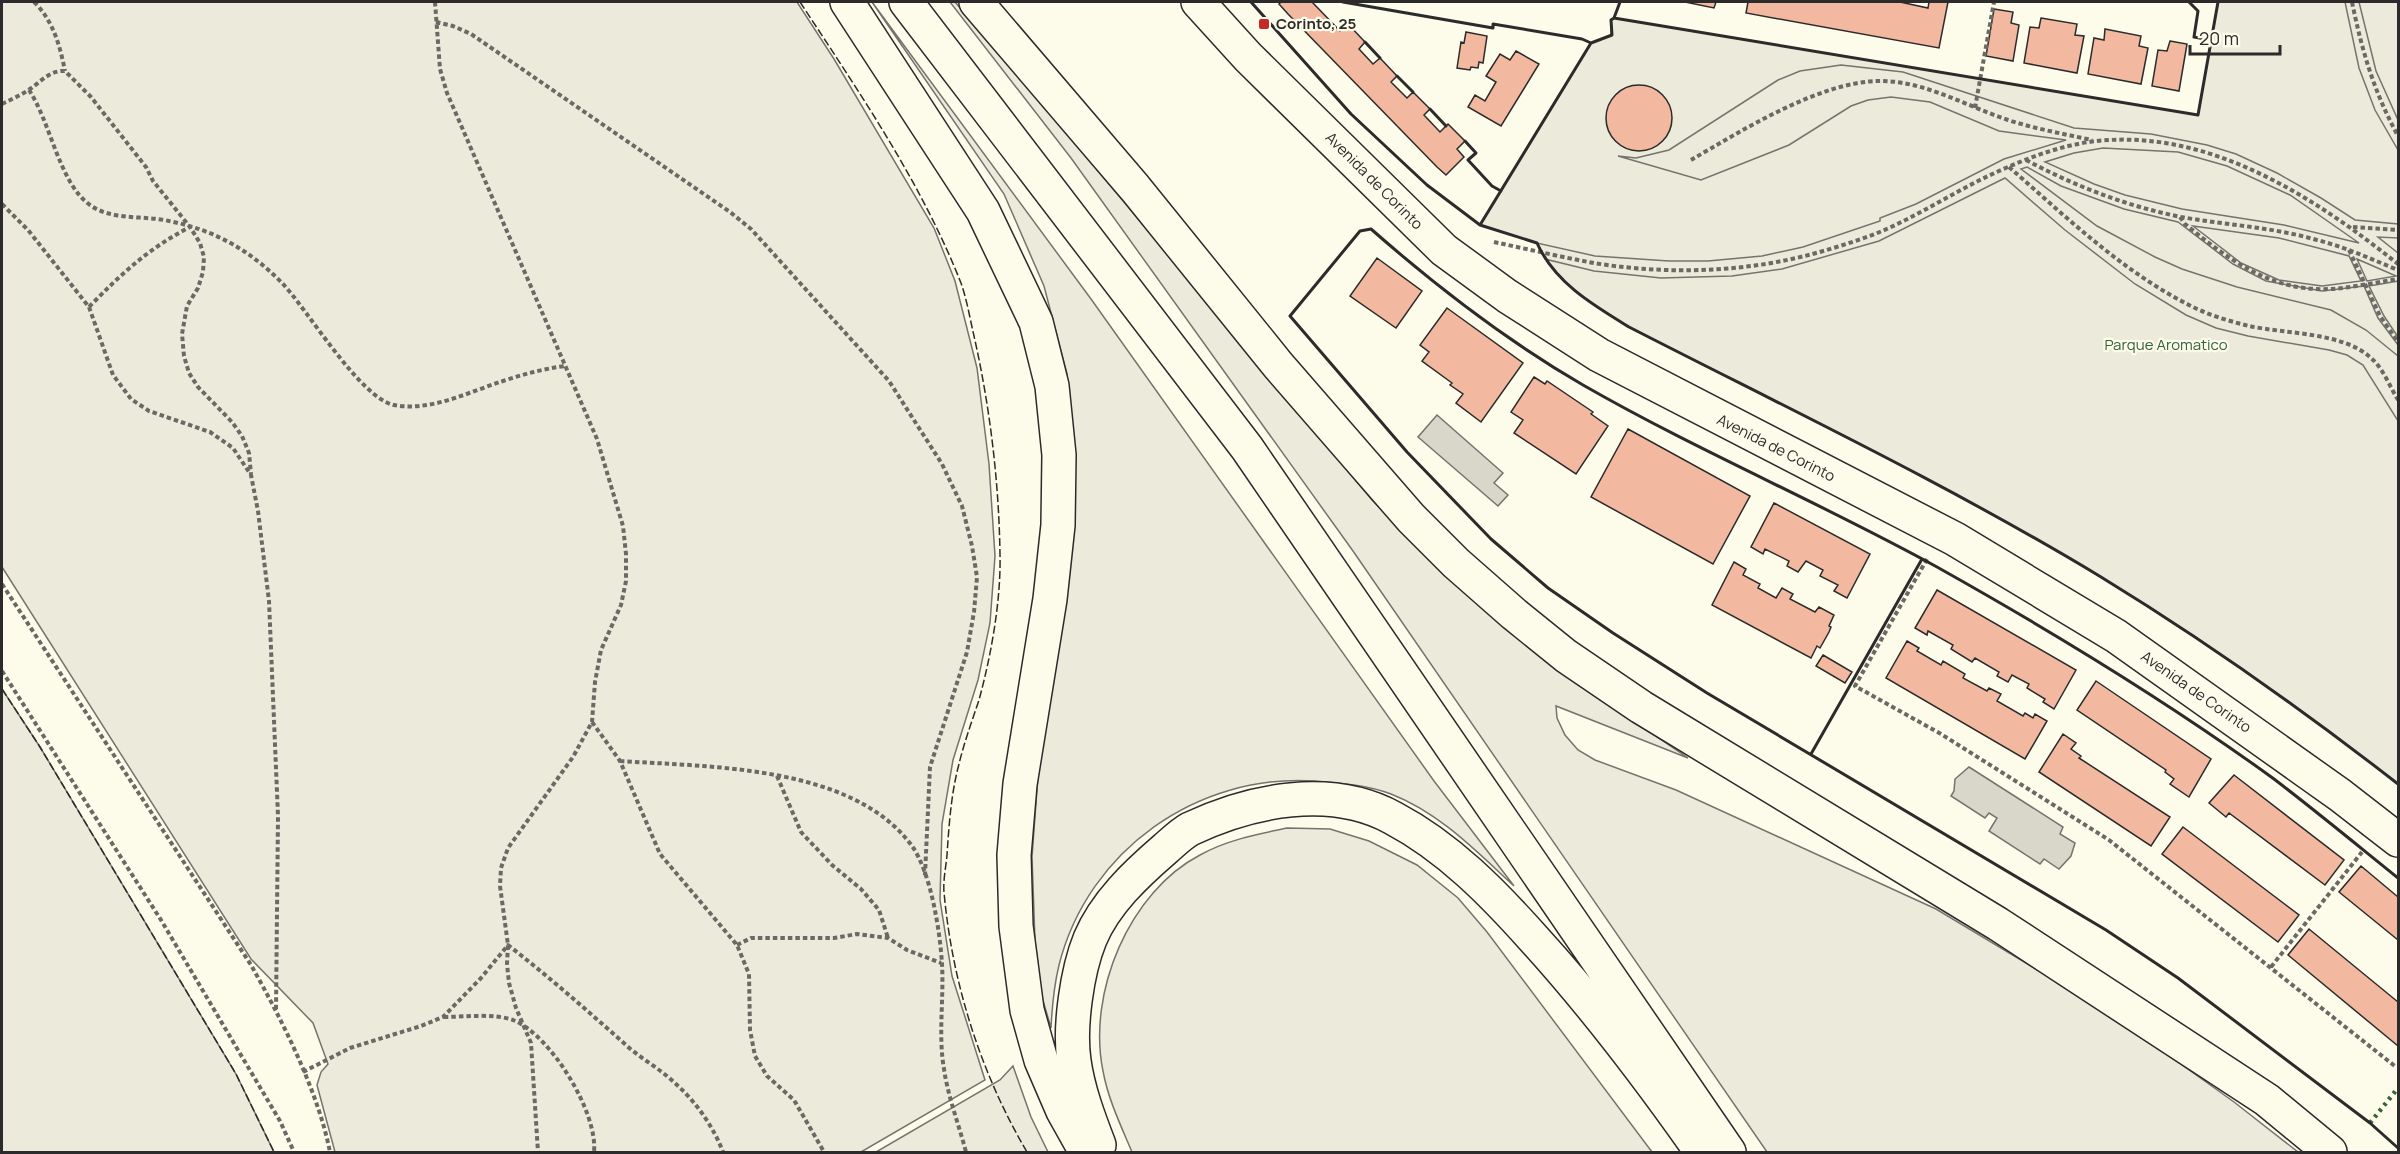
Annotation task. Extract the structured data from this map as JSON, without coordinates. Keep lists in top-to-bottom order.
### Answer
{
  "streets": {
    "main road": ["Avenida de Corinto"]
  },
  "parks": ["Parque Aromatico"],
  "places": {
    "transit": ["Corinto, 25"]
  },
  "scale_bar": "20 m"
}
